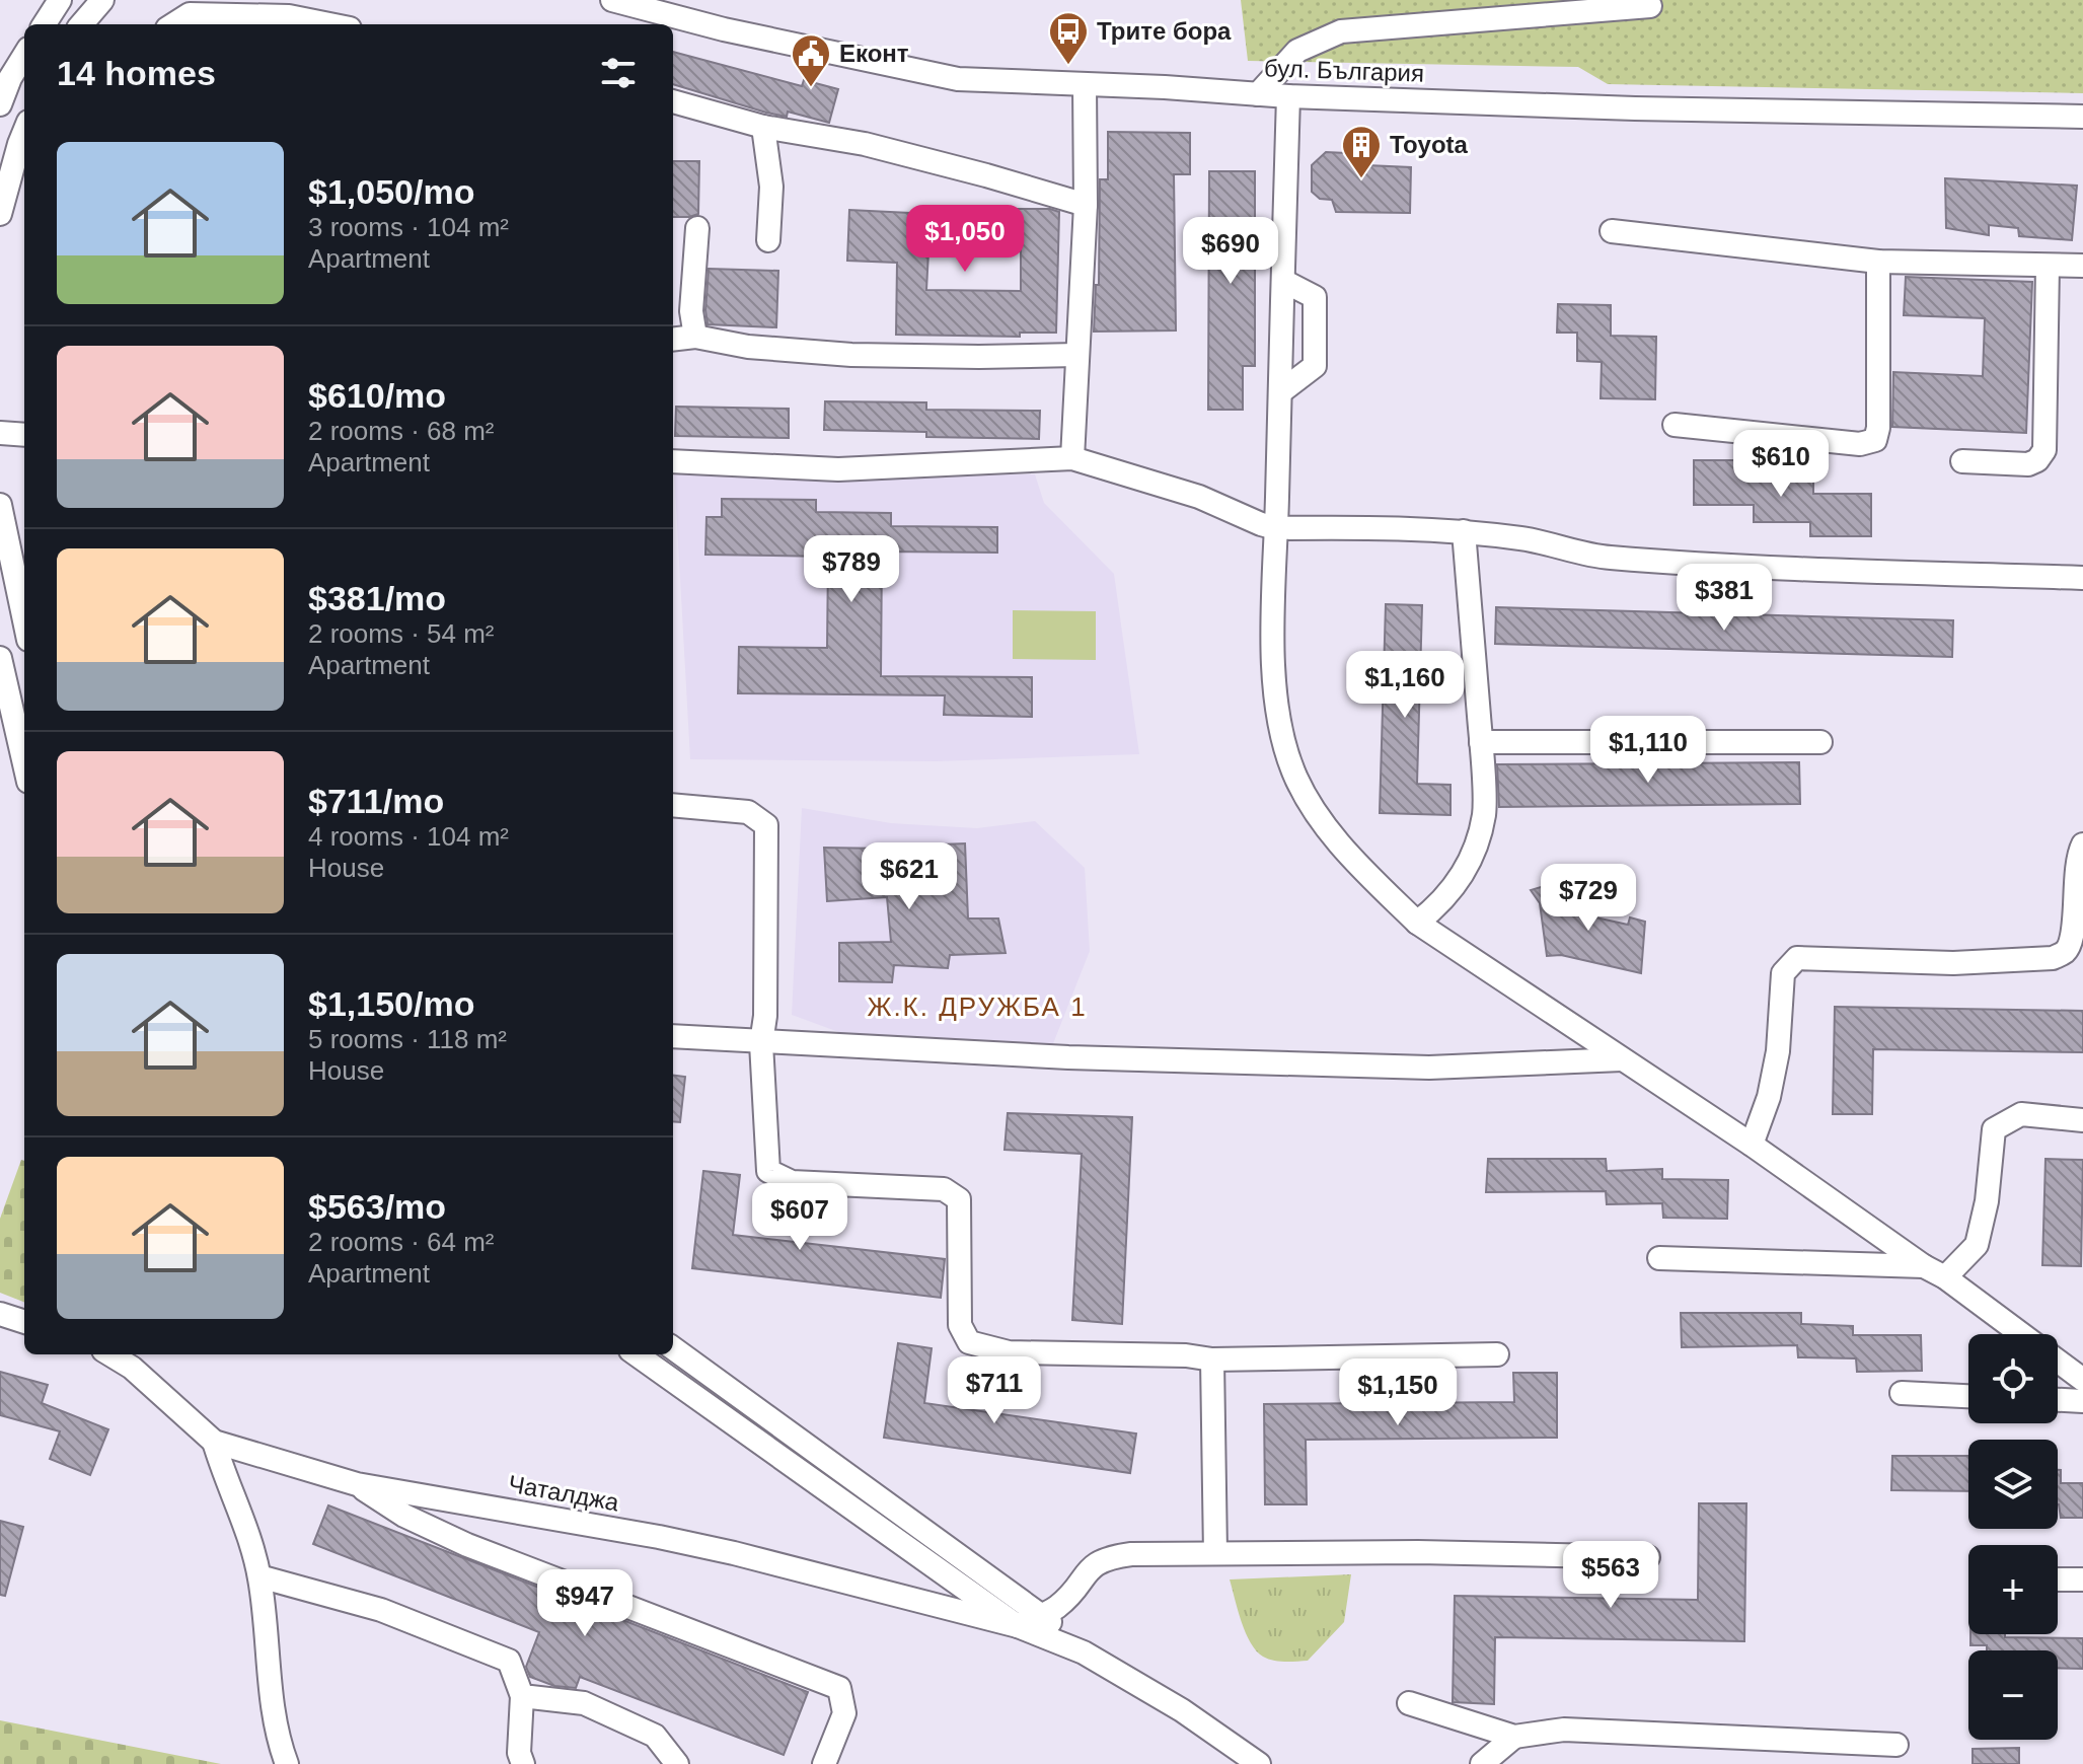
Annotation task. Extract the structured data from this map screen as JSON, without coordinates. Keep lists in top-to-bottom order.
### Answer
{
  "streets": {
    "street": ["бул. България", "Чаталджа"]
  },
  "districts": ["Ж.К. ДРУЖБА 1"],
  "places": {
    "bus stop": ["Трите бора"],
    "public building": ["Еконт"],
    "building": ["Toyota"]
  },
  "page": {
    "heading": "14 homes",
    "list": [
      {
        "name": "$1,050/mo",
        "note": "3 rooms · 104 m² · Apartment"
      },
      {
        "name": "$610/mo",
        "note": "2 rooms · 68 m² · Apartment"
      },
      {
        "name": "$381/mo",
        "note": "2 rooms · 54 m² · Apartment"
      },
      {
        "name": "$711/mo",
        "note": "4 rooms · 104 m² · House"
      },
      {
        "name": "$1,150/mo",
        "note": "5 rooms · 118 m² · House"
      },
      {
        "name": "$563/mo",
        "note": "2 rooms · 64 m² · Apartment"
      }
    ],
    "price": [
      "$1,050",
      "$690",
      "$610",
      "$789",
      "$381",
      "$1,160",
      "$1,110",
      "$621",
      "$729",
      "$607",
      "$711",
      "$1,150",
      "$563",
      "$947"
    ],
    "map_buttons": ["+", "−"]
  }
}
